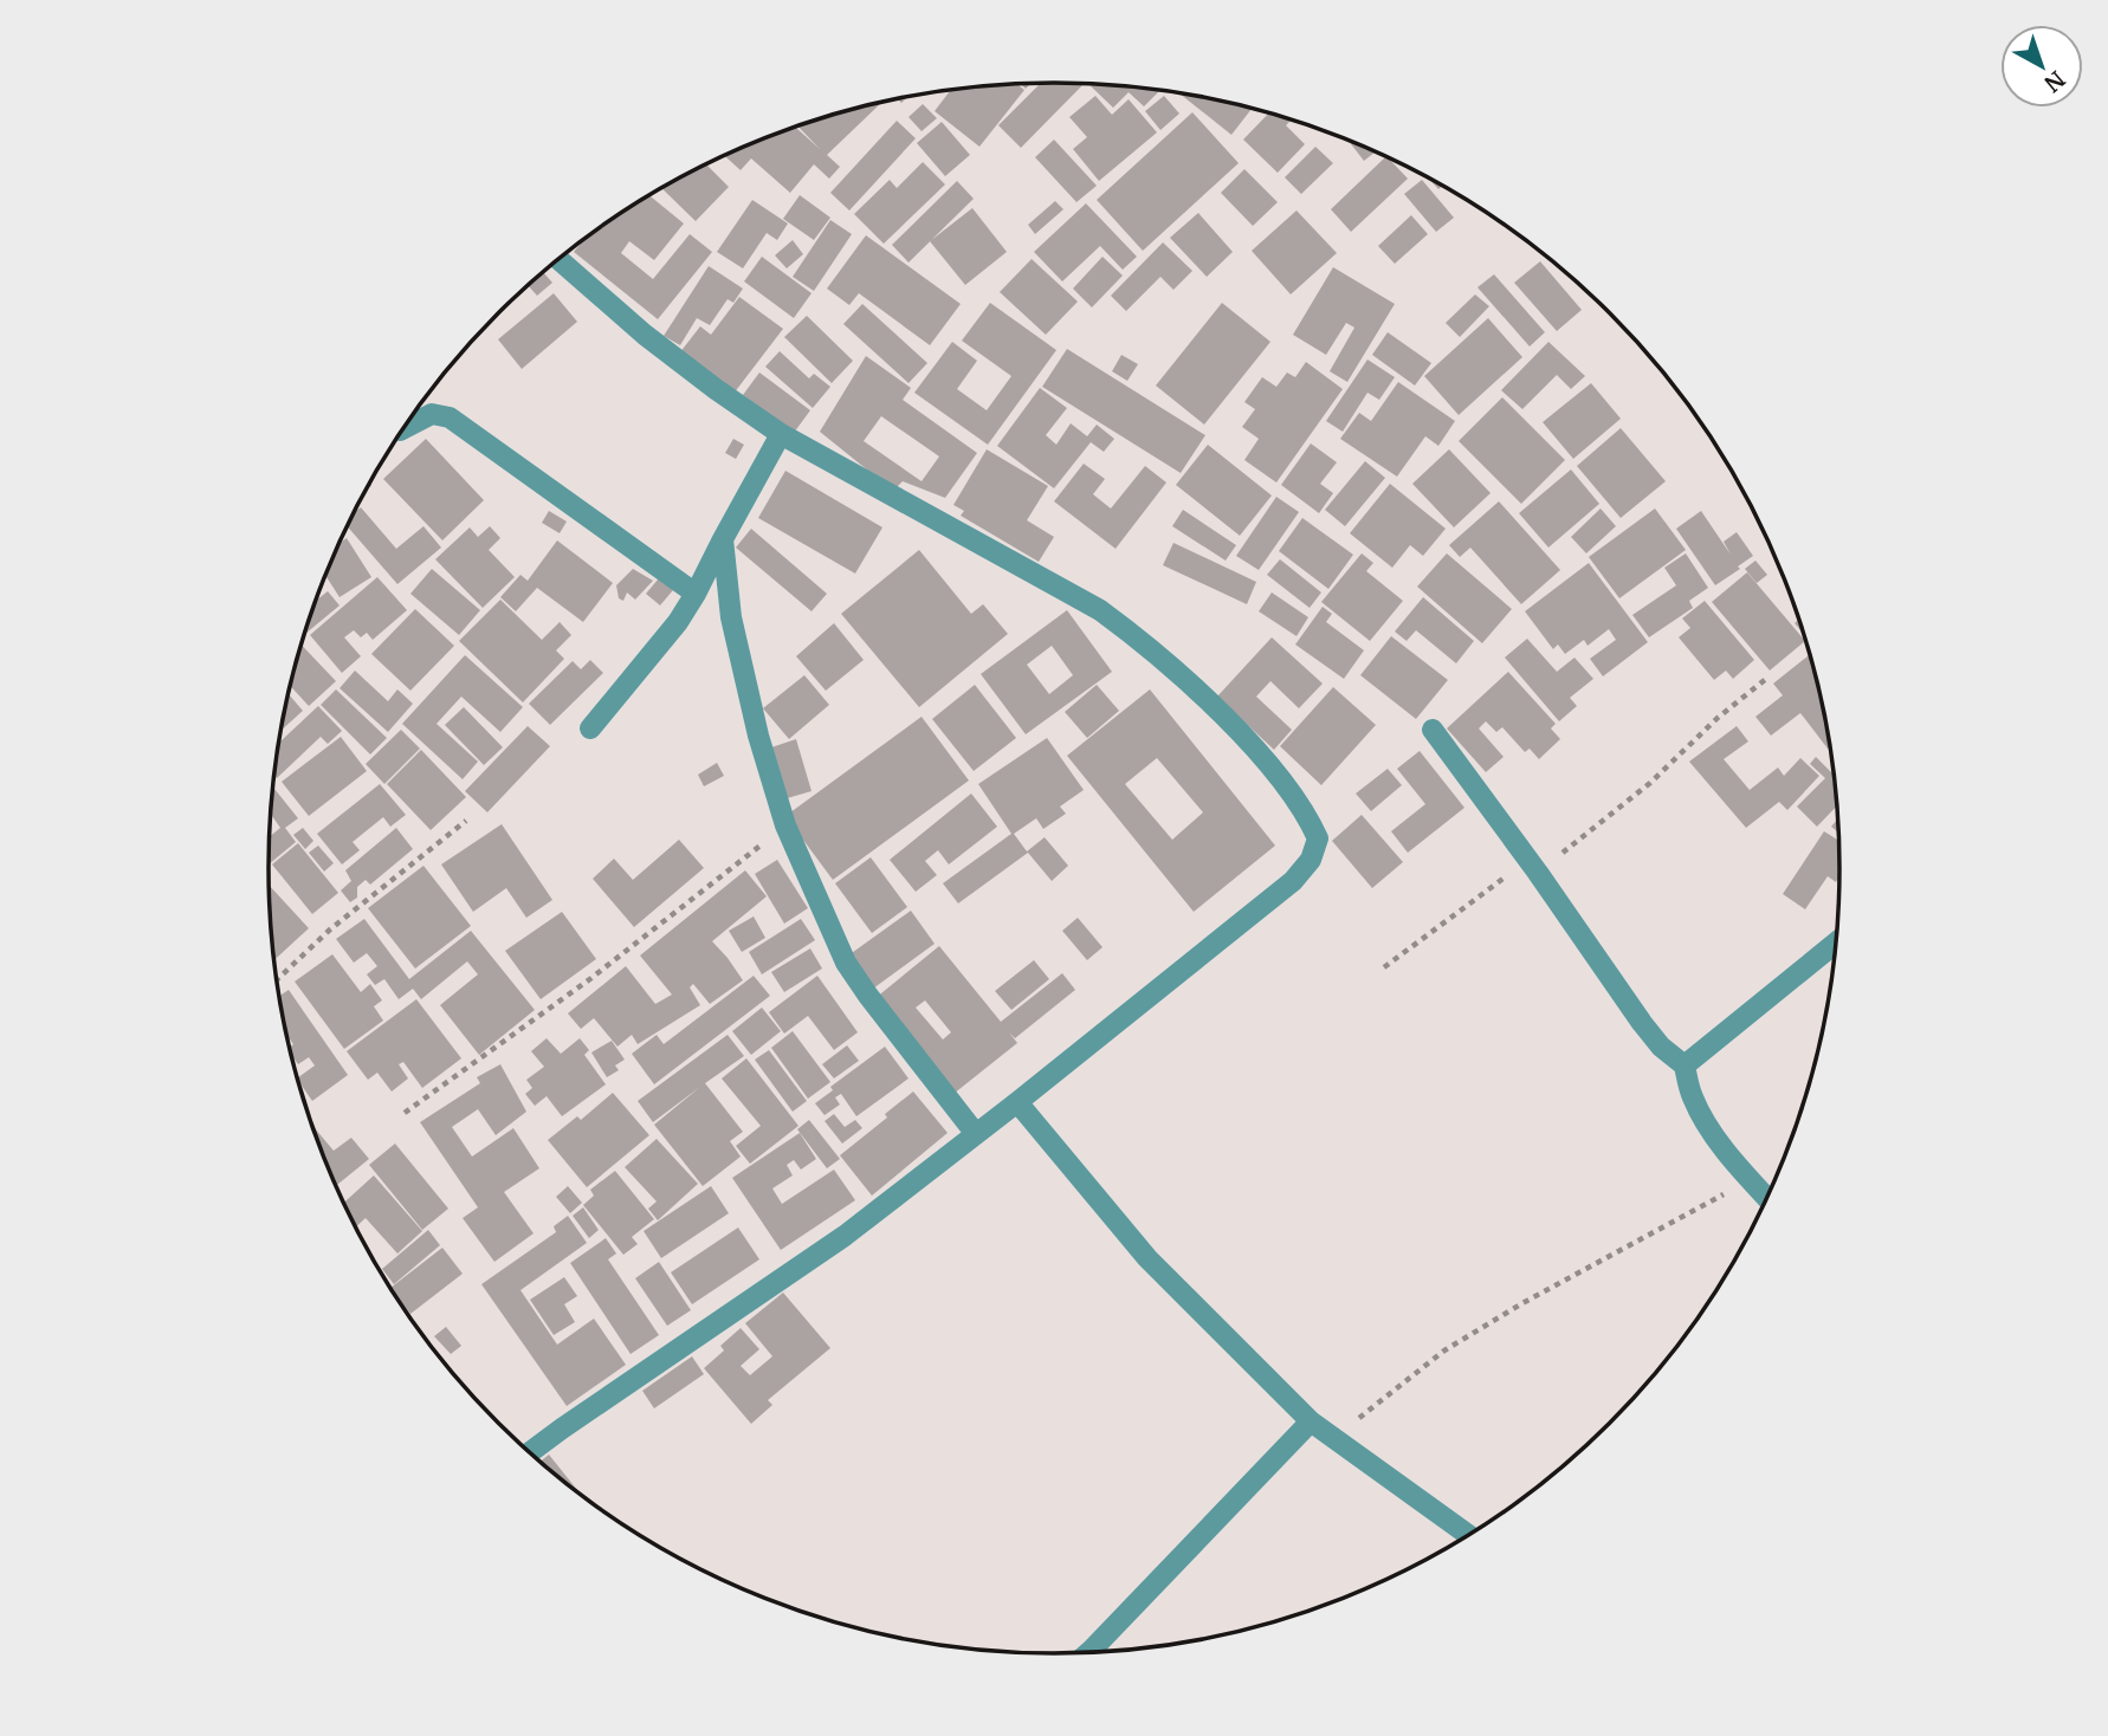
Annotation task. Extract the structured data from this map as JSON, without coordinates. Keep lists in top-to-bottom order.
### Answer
{
  "north": "bottom right"
}
